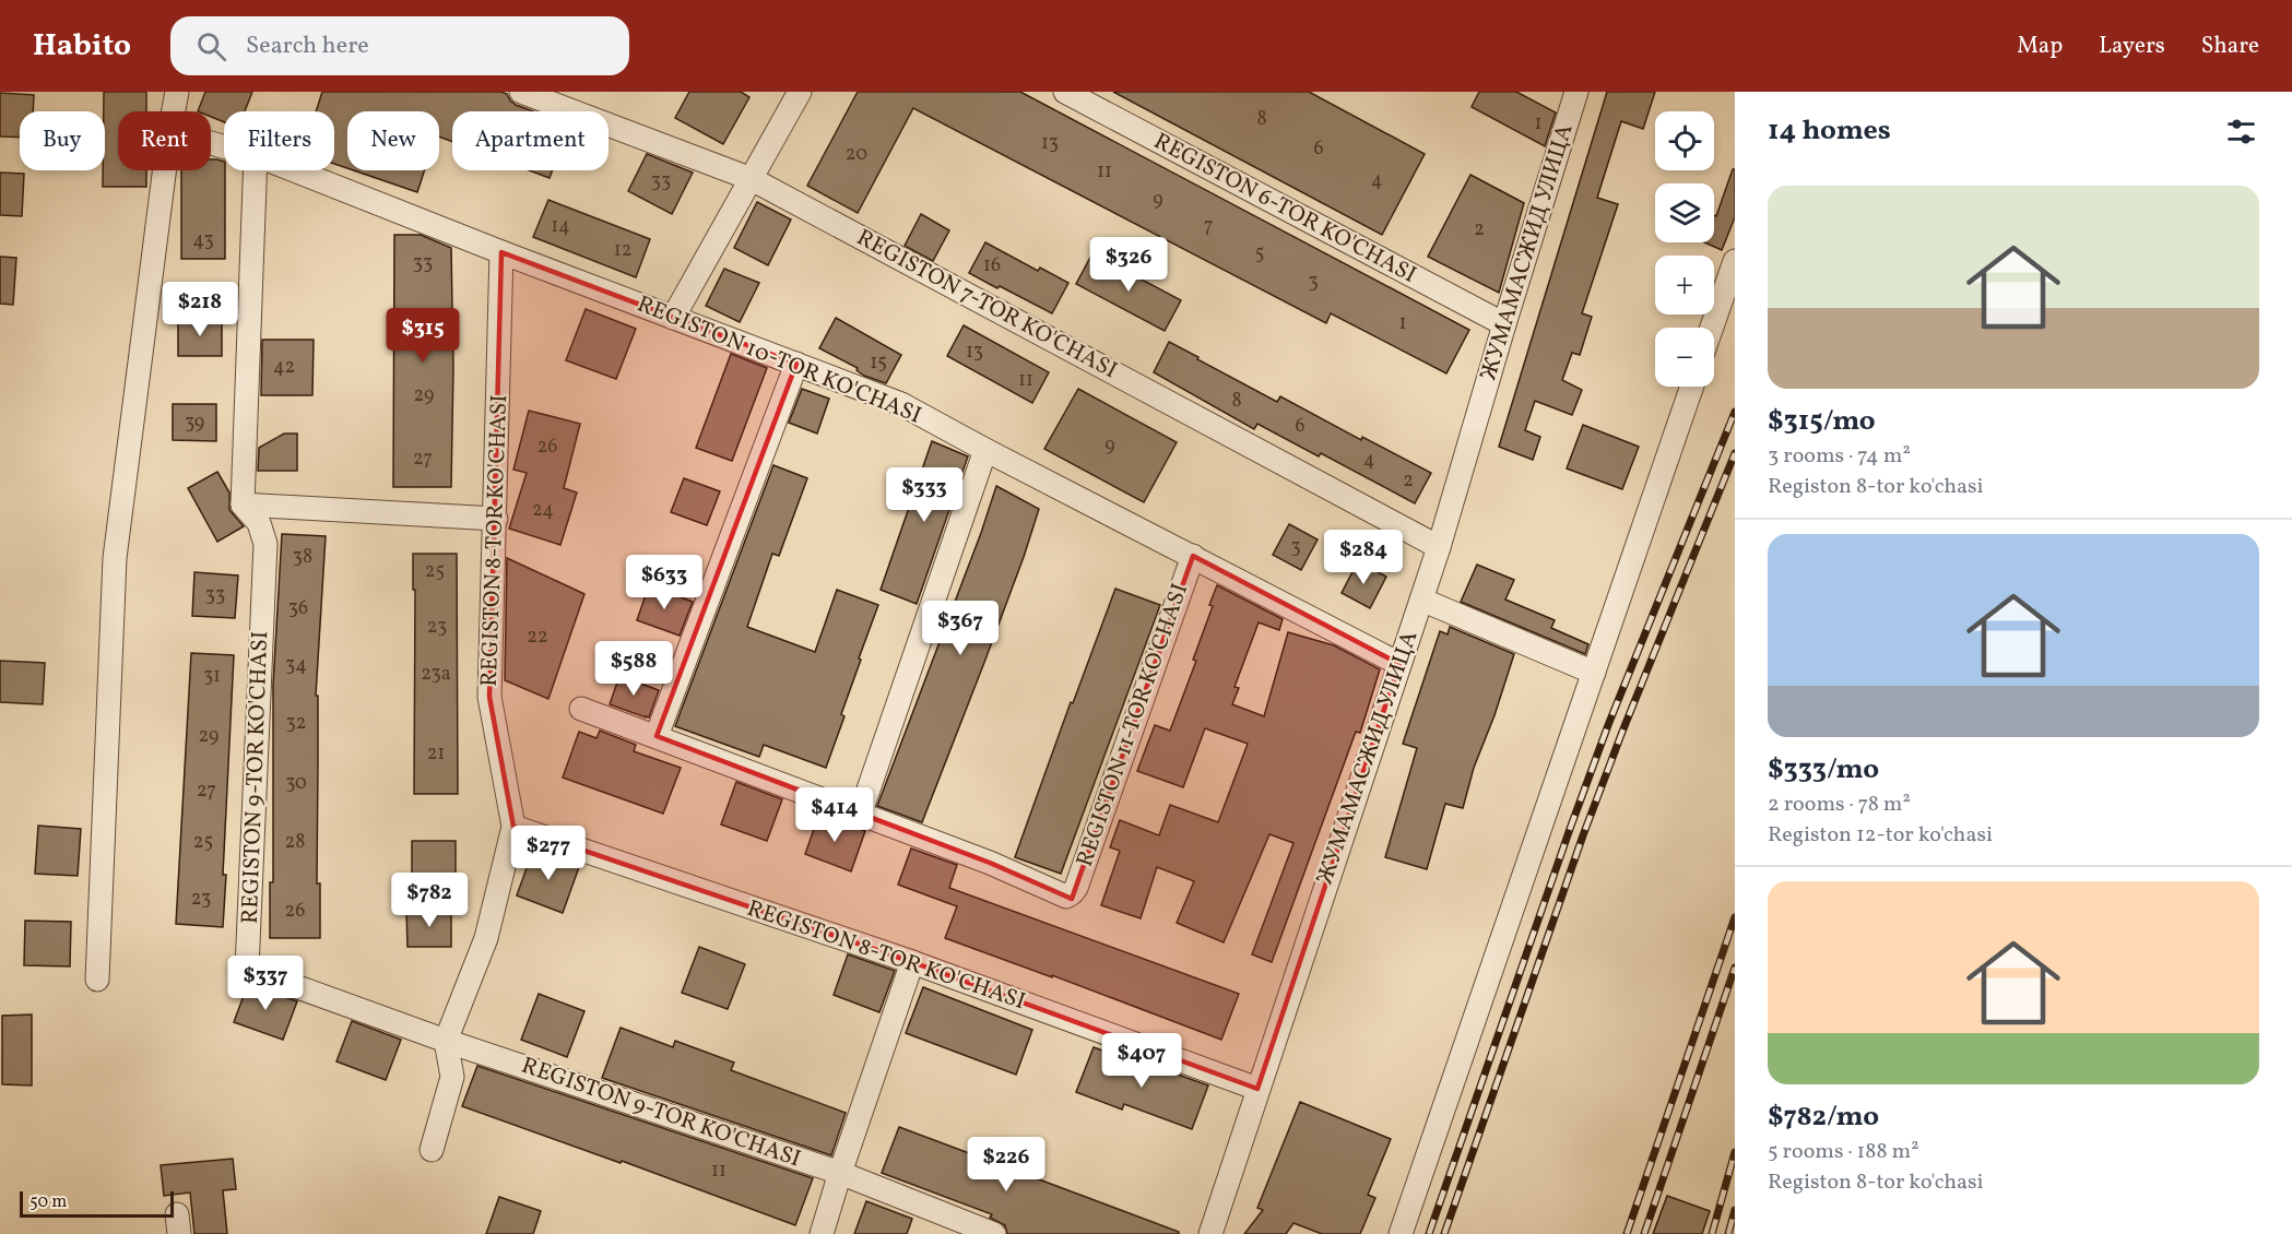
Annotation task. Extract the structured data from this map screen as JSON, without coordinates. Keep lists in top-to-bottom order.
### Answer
{
  "streets": {
    "street": [
      "REGISTON 6-TOR KO'CHASI",
      "ЖУМАМАСЖИД УЛИЦА",
      "REGISTON 7-TOR KO'CHASI",
      "REGISTON 10-TOR KO'CHASI",
      "REGISTON 8-TOR KO'CHASI",
      "REGISTON 11-TOR KO'CHASI",
      "REGISTON 9-TOR KO'CHASI"
    ]
  },
  "crossings": [
    ["REGISTON 6-TOR KO'CHASI", "ЖУМАМАСЖИД УЛИЦА"],
    ["ЖУМАМАСЖИД УЛИЦА", "REGISTON 7-TOR KO'CHASI"],
    ["ЖУМАМАСЖИД УЛИЦА", "REGISTON 10-TOR KO'CHASI"],
    ["ЖУМАМАСЖИД УЛИЦА", "REGISTON 8-TOR KO'CHASI"],
    ["REGISTON 10-TOR KO'CHASI", "REGISTON 8-TOR KO'CHASI"],
    ["REGISTON 10-TOR KO'CHASI", "REGISTON 11-TOR KO'CHASI"],
    ["REGISTON 8-TOR KO'CHASI", "REGISTON 9-TOR KO'CHASI"]
  ],
  "house_numbers": [
    "8",
    "1",
    "13",
    "6",
    "20",
    "11",
    "4",
    "33",
    "9",
    "14",
    "7",
    "2",
    "43",
    "12",
    "5",
    "33",
    "16",
    "3",
    "1",
    "13",
    "15",
    "42",
    "11",
    "29",
    "8",
    "39",
    "6",
    "9",
    "26",
    "27",
    "4",
    "2",
    "24",
    "3",
    "38",
    "25",
    "33",
    "36",
    "23",
    "22",
    "34",
    "23a",
    "31",
    "32",
    "29",
    "21",
    "30",
    "27",
    "25",
    "28",
    "23",
    "26",
    "11"
  ],
  "scale_bar": "50 m",
  "page": {
    "header": "Habito",
    "search": "Search here",
    "nav": ["Map", "Layers", "Share"],
    "heading": "14 homes",
    "map_buttons": ["+", "−"],
    "chip": [
      "Buy",
      "Rent",
      "Filters",
      "New",
      "Apartment"
    ],
    "list": [
      {
        "name": "$315/mo",
        "note": "3 rooms · 74 m² · Registon 8-tor ko'chasi"
      },
      {
        "name": "$333/mo",
        "note": "2 rooms · 78 m² · Registon 12-tor ko'chasi"
      },
      {
        "name": "$782/mo",
        "note": "5 rooms · 188 m² · Registon 8-tor ko'chasi"
      }
    ],
    "price": [
      "$326",
      "$218",
      "$315",
      "$333",
      "$284",
      "$633",
      "$367",
      "$588",
      "$414",
      "$277",
      "$782",
      "$337",
      "$407",
      "$226"
    ],
    "scale": "50 m"
  }
}
